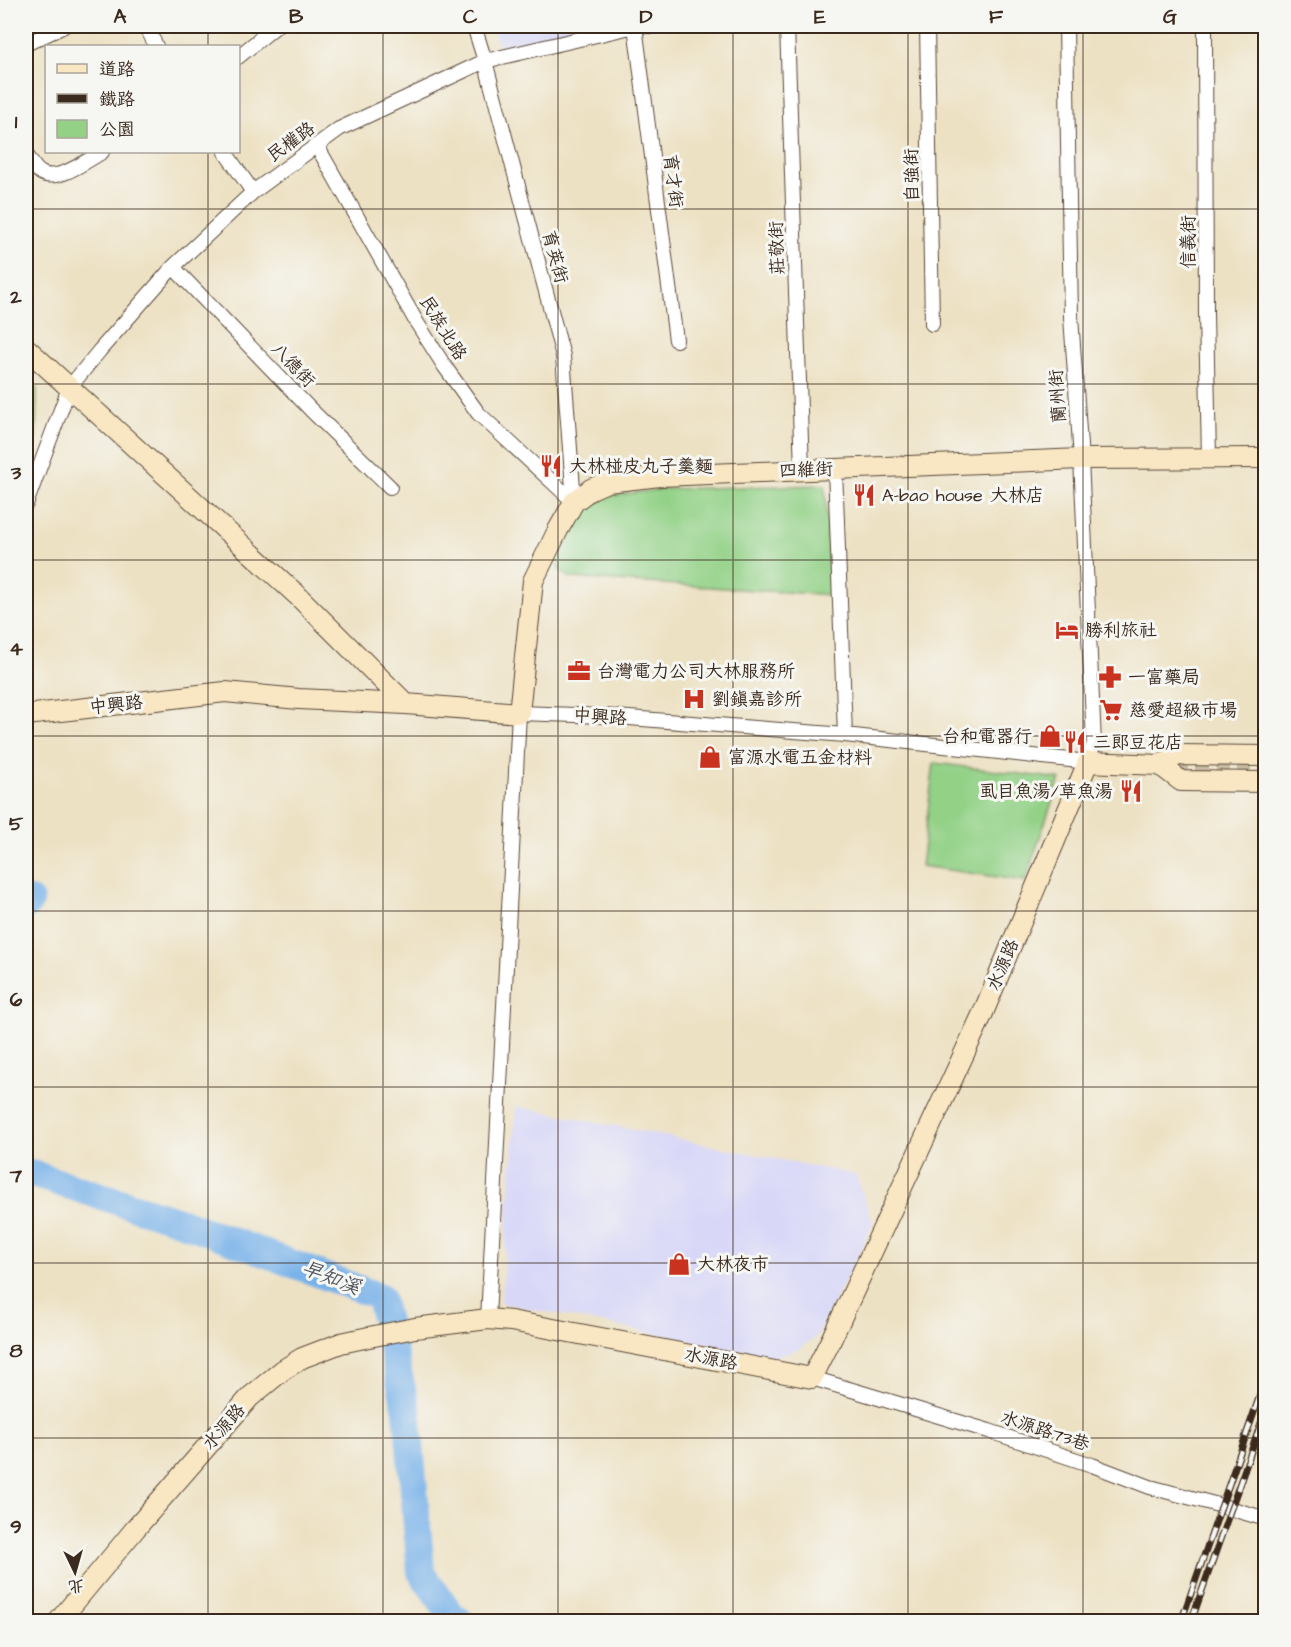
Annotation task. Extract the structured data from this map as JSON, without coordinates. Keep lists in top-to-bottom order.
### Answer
{
  "streets": {
    "street": [
      "民權路",
      "自強街",
      "育才街",
      "信義街",
      "莊敬街",
      "育英街",
      "民族北路",
      "八德街",
      "蘭州街",
      "四維街",
      "中興路",
      "水源路",
      "水源路73巷"
    ]
  },
  "crossings": [
    ["民權路", "育才街"],
    ["民權路", "育英街"],
    ["民權路", "民族北路"],
    ["民權路", "八德街"],
    ["信義街", "四維街"],
    ["莊敬街", "四維街"],
    ["育英街", "民族北路"],
    ["育英街", "四維街"],
    ["民族北路", "四維街"],
    ["蘭州街", "四維街"],
    ["蘭州街", "中興路"],
    ["蘭州街", "水源路"],
    ["四維街", "中興路"],
    ["中興路", "水源路"],
    ["水源路", "水源路73巷"]
  ],
  "water": ["早知溪"],
  "places": {
    "restaurant": [
      "大林椪皮丸子羹麵",
      "A-bao house 大林店",
      "三郎豆花店",
      "虱目魚湯/草魚湯"
    ],
    "hotel": ["勝利旅社"],
    "office": ["台灣電力公司大林服務所"],
    "pharmacy": ["一富藥局"],
    "hospital": ["劉鎮嘉診所"],
    "supermarket": ["慈愛超級市場"],
    "shop": ["台和電器行", "富源水電五金材料", "大林夜市"]
  },
  "legend": ["道路", "鐵路", "公園"],
  "north": "bottom",
  "grid": {
    "columns": [
      "A",
      "B",
      "C",
      "D",
      "E",
      "F",
      "G"
    ],
    "rows": [
      "1",
      "2",
      "3",
      "4",
      "5",
      "6",
      "7",
      "8",
      "9"
    ]
  }
}
